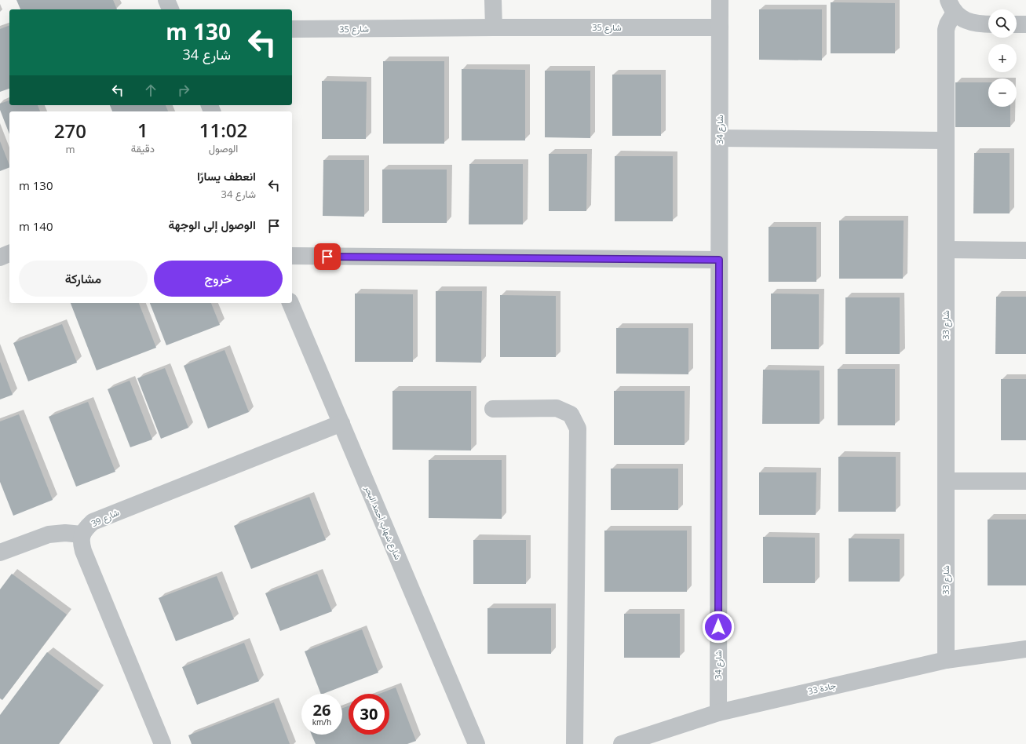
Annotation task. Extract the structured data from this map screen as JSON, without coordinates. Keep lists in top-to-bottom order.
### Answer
{
  "streets": {
    "street": [
      "شارع 35",
      "شارع 34",
      "شارع 33",
      "شارع 39",
      "شارع شهاب أحمد البحر",
      "جادة 33"
    ]
  },
  "crossings": [
    ["شارع 35", "شارع 34"],
    ["شارع 34", "جادة 33"],
    ["شارع 33", "جادة 33"],
    ["شارع 39", "شارع شهاب أحمد البحر"]
  ],
  "page": {
    "map_buttons": ["+", "−"],
    "turn": ["130 m", "شارع 34"],
    "eta": [
      "11:02",
      "الوصول",
      "1",
      "دقيقة",
      "270",
      "m"
    ],
    "list": [
      {
        "name": "انعطف يسارًا",
        "note": "شارع 34",
        "value": "130 m"
      },
      {
        "name": "الوصول إلى الوجهة",
        "value": "140 m"
      }
    ],
    "buttons": ["خروج", "مشاركة"],
    "speed": "26 km/h",
    "limit": "30"
  }
}
